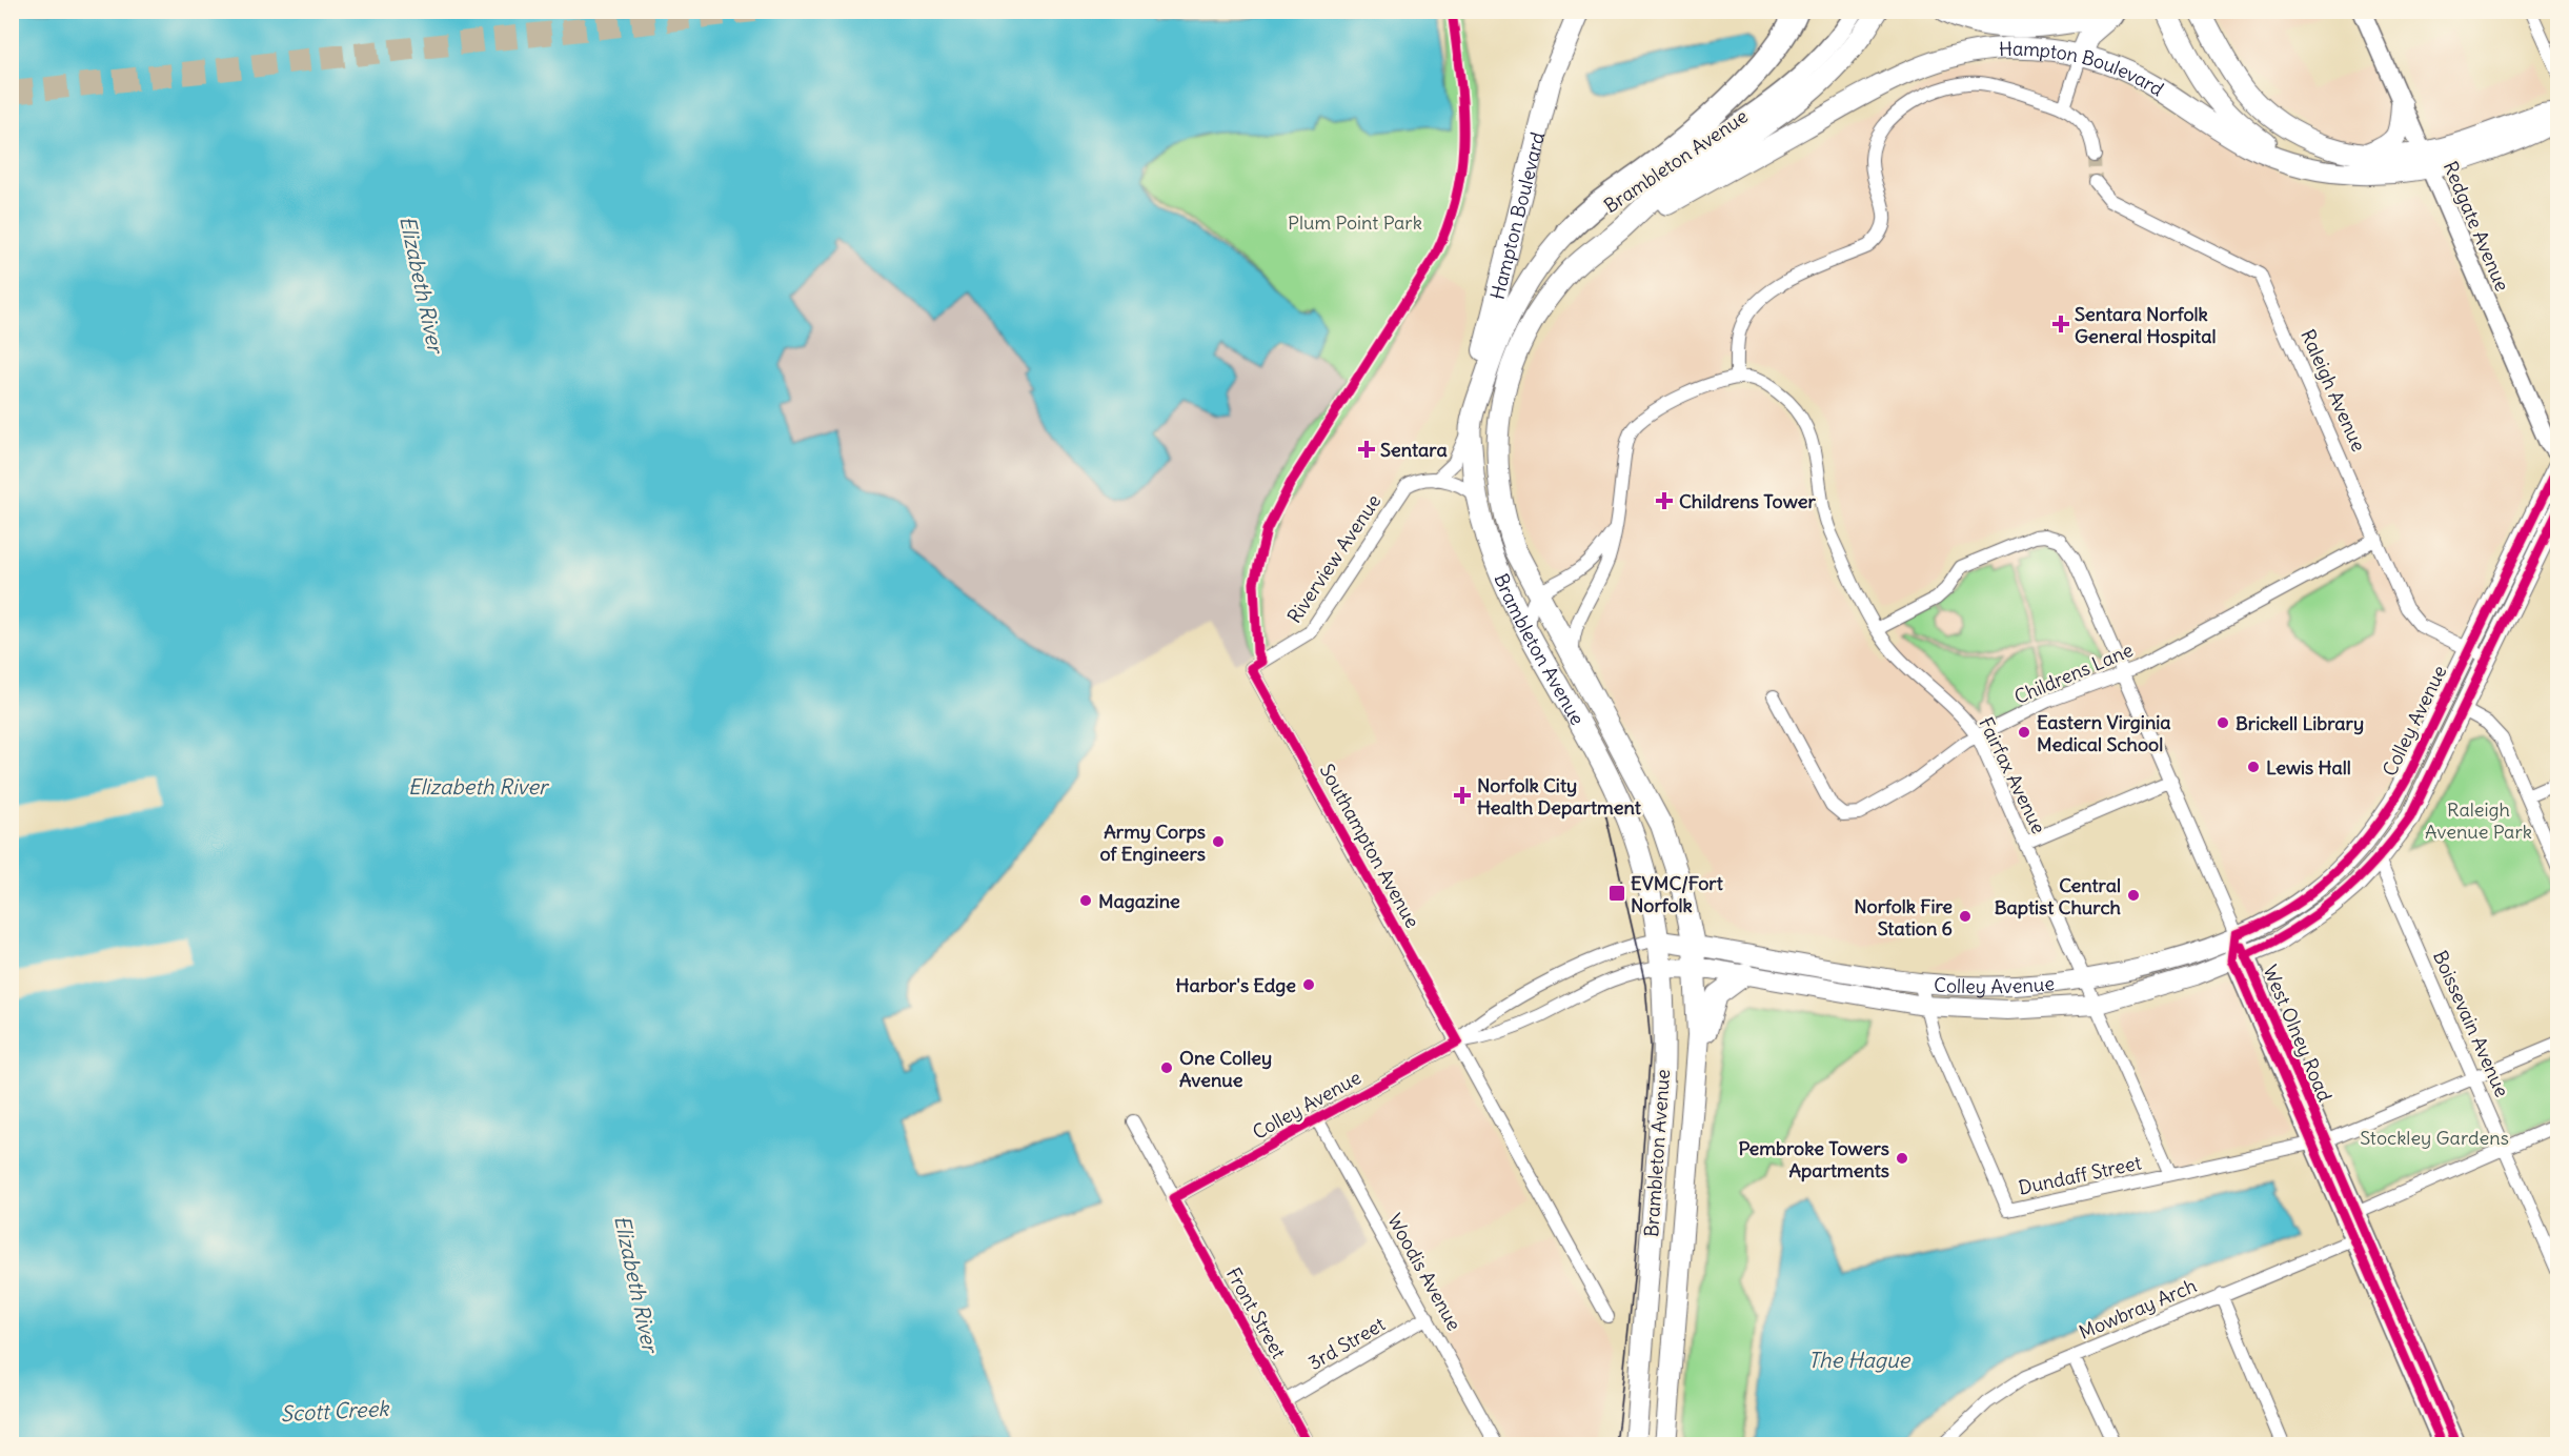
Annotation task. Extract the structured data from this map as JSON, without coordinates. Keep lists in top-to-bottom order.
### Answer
{
  "streets": {
    "main road": ["Hampton Boulevard", "Brambleton Avenue", "Colley Avenue"],
    "street": [
      "Redgate Avenue",
      "Raleigh Avenue",
      "Riverview Avenue",
      "Childrens Lane",
      "Fairfax Avenue",
      "Southampton Avenue",
      "Boissevain Avenue",
      "West Olney Road",
      "Dundaff Street",
      "Woodis Avenue",
      "Mowbray Arch",
      "Front Street",
      "3rd Street"
    ]
  },
  "crossings": [
    ["Hampton Boulevard", "Brambleton Avenue"],
    ["Hampton Boulevard", "Redgate Avenue"],
    ["Brambleton Avenue", "Riverview Avenue"],
    ["Brambleton Avenue", "Colley Avenue"],
    ["Raleigh Avenue", "Childrens Lane"],
    ["Raleigh Avenue", "Colley Avenue"],
    ["Riverview Avenue", "Southampton Avenue"],
    ["Childrens Lane", "Fairfax Avenue"],
    ["Childrens Lane", "West Olney Road"],
    ["Colley Avenue", "Fairfax Avenue"],
    ["Colley Avenue", "Southampton Avenue"],
    ["Colley Avenue", "Boissevain Avenue"],
    ["Colley Avenue", "West Olney Road"],
    ["Colley Avenue", "Dundaff Street"],
    ["Colley Avenue", "Woodis Avenue"],
    ["Colley Avenue", "Front Street"],
    ["Fairfax Avenue", "West Olney Road"],
    ["Fairfax Avenue", "Dundaff Street"],
    ["West Olney Road", "Dundaff Street"],
    ["West Olney Road", "Mowbray Arch"],
    ["Woodis Avenue", "3rd Street"],
    ["Front Street", "3rd Street"]
  ],
  "water": ["Elizabeth River", "The Hague", "Scott Creek"],
  "parks": ["Plum Point Park", "Raleigh Avenue Park", "Stockley Gardens"],
  "places": {
    "health": [
      "Sentara Norfolk General Hospital",
      "Sentara",
      "Childrens Tower",
      "Norfolk City Health Department"
    ],
    "other": [
      "Brickell Library",
      "Eastern Virginia Medical School",
      "Lewis Hall",
      "Army Corps of Engineers",
      "Central Baptist Church",
      "Magazine",
      "Norfolk Fire Station 6",
      "Harbor's Edge",
      "One Colley Avenue",
      "Pembroke Towers Apartments"
    ],
    "transit": ["EVMC/Fort Norfolk"]
  }
}
